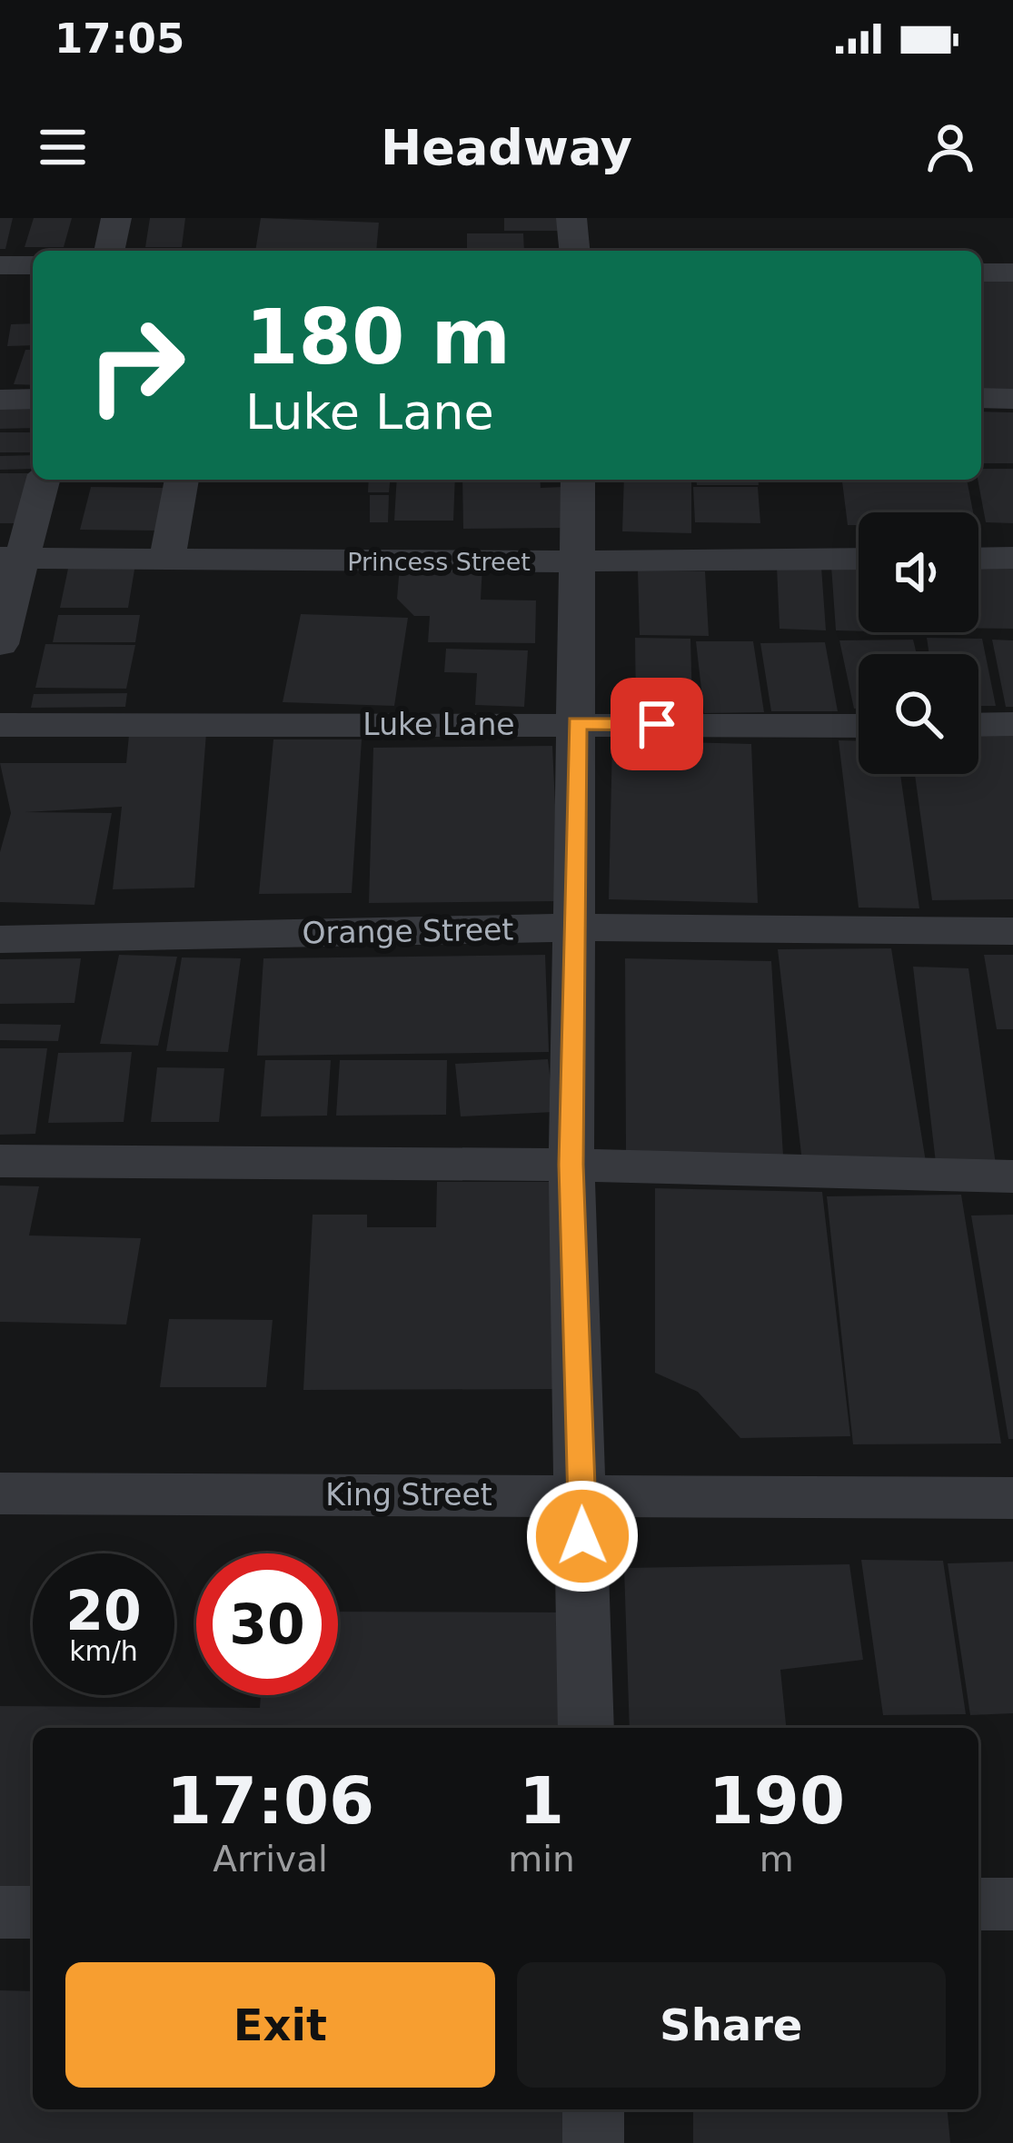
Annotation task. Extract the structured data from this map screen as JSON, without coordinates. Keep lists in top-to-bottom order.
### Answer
{
  "streets": {
    "street": [
      "Princess Street",
      "Luke Lane",
      "Orange Street",
      "King Street"
    ]
  },
  "page": {
    "status": "17:05",
    "header": "Headway",
    "turn": ["180 m", "Luke Lane"],
    "speed": "20 km/h",
    "limit": "30",
    "eta": [
      "17:06",
      "Arrival",
      "1",
      "min",
      "190",
      "m"
    ],
    "buttons": ["Exit", "Share"]
  }
}
